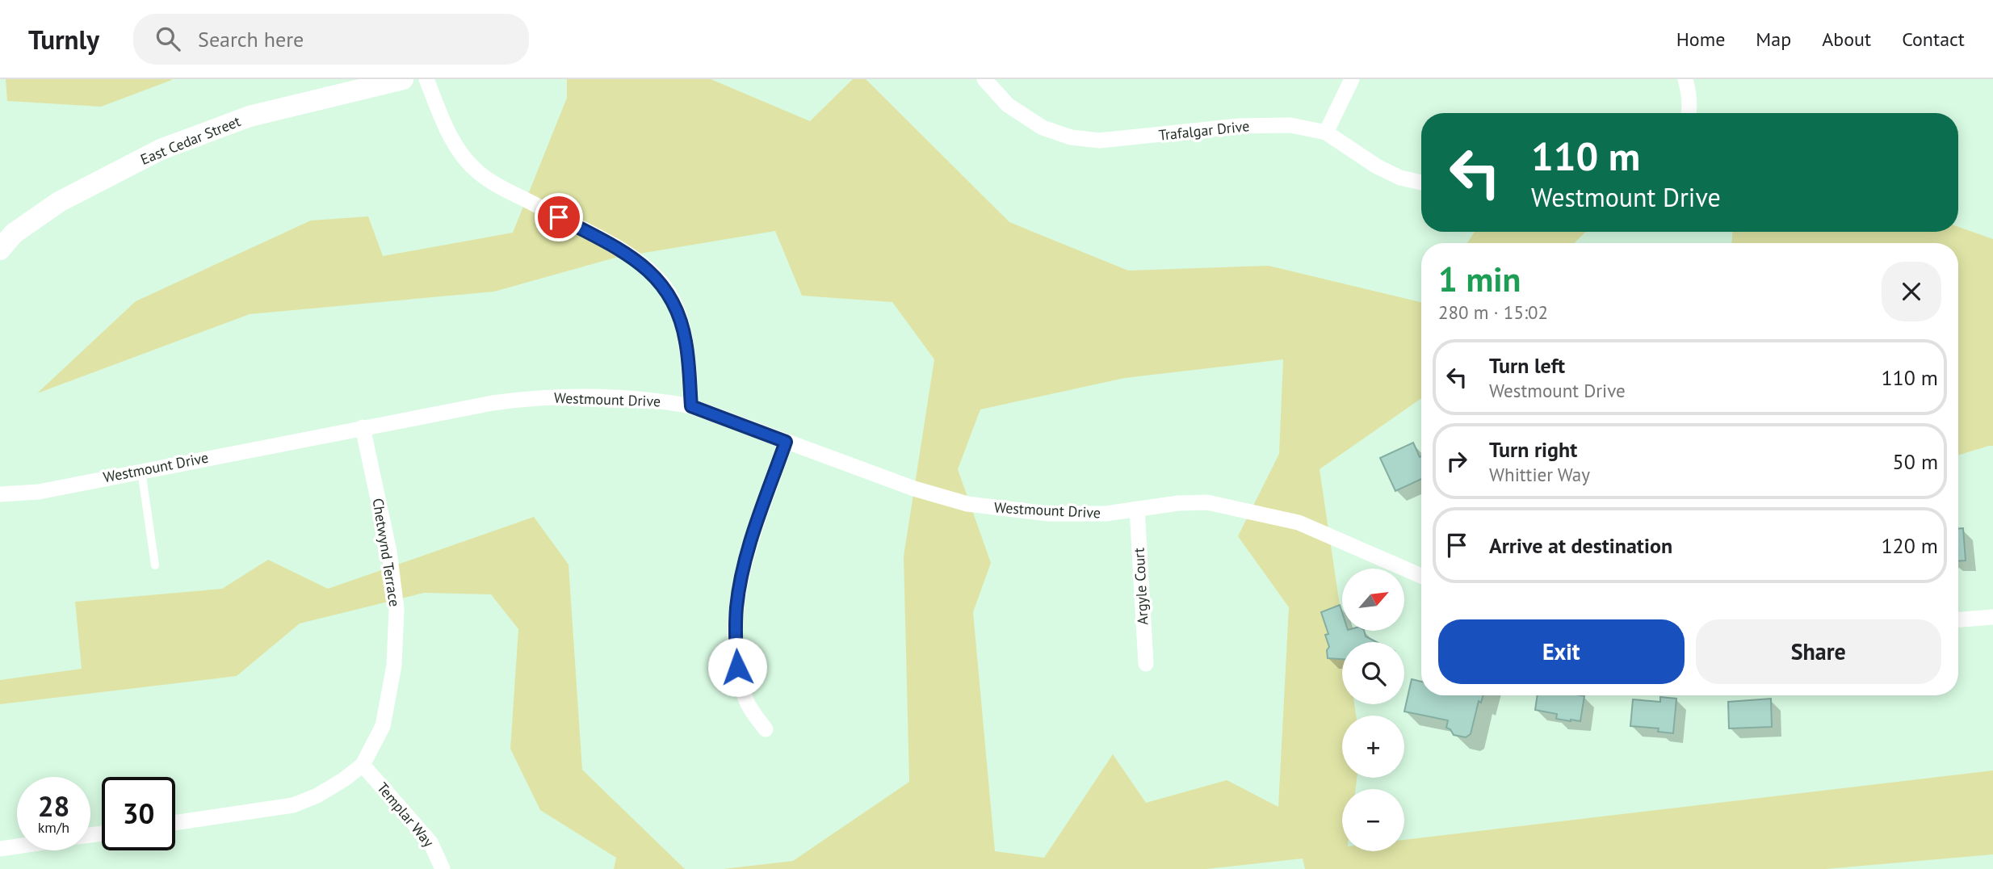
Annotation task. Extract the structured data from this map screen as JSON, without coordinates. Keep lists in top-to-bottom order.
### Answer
{
  "streets": {
    "main road": ["East Cedar Street"],
    "street": [
      "Trafalgar Drive",
      "Westmount Drive",
      "Chetwynd Terrace",
      "Argyle Court",
      "Templar Way"
    ]
  },
  "crossings": [
    ["Westmount Drive", "Chetwynd Terrace"],
    ["Westmount Drive", "Argyle Court"],
    ["Chetwynd Terrace", "Templar Way"]
  ],
  "north": "top right",
  "page": {
    "header": "Turnly",
    "search": "Search here",
    "nav": [
      "Home",
      "Map",
      "About",
      "Contact"
    ],
    "turn": ["110 m", "Westmount Drive"],
    "heading": ["1 min", "280 m · 15:02"],
    "list": [
      {
        "name": "Turn left",
        "note": "Westmount Drive",
        "value": "110 m"
      },
      {
        "name": "Turn right",
        "note": "Whittier Way",
        "value": "50 m"
      },
      {
        "name": "Arrive at destination",
        "value": "120 m"
      }
    ],
    "map_buttons": ["+", "−"],
    "buttons": ["Exit", "Share"],
    "speed": "28 km/h",
    "limit": "30"
  }
}
